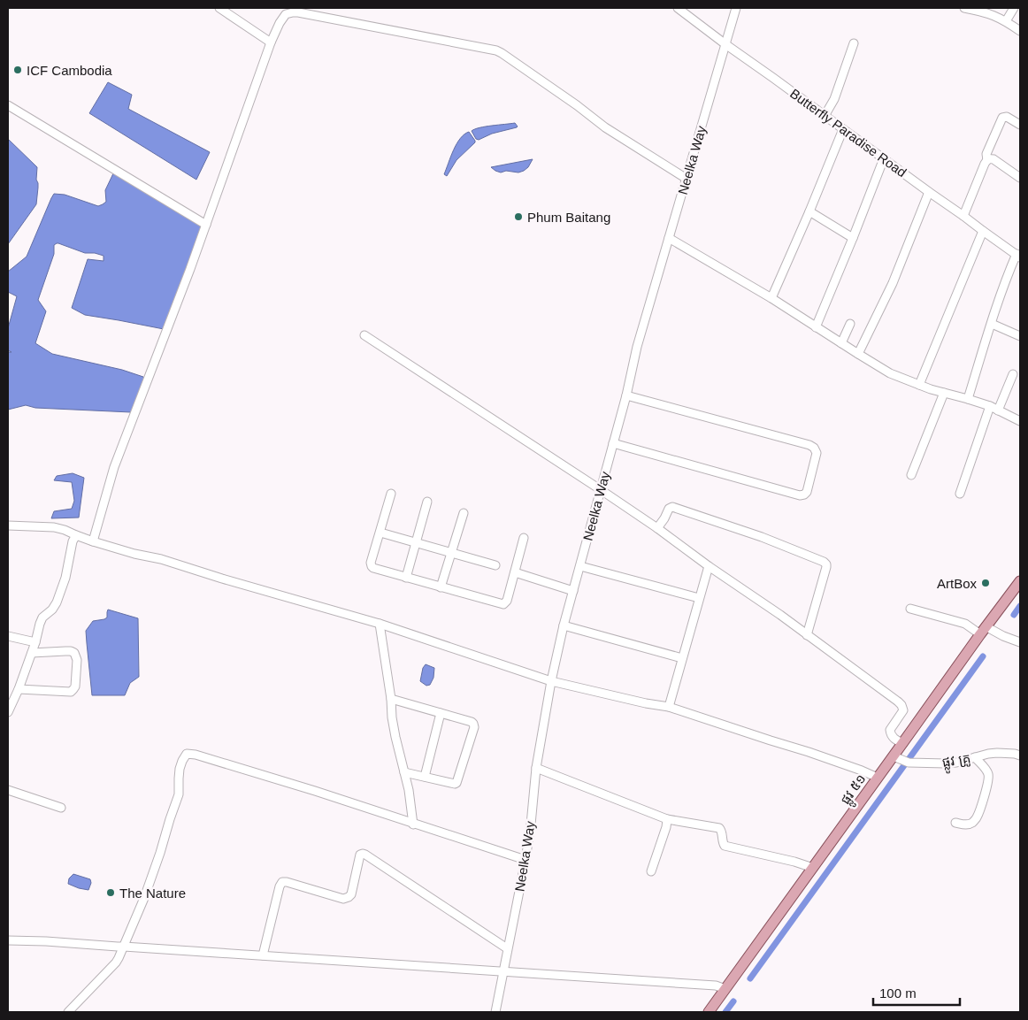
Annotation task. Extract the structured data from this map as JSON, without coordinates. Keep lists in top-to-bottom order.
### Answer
{
  "streets": {
    "main road": ["ផ្លូវ ៥១"],
    "street": ["Butterfly Paradise Road", "Neelka Way", "ផ្លូវ គ្រូ"]
  },
  "crossings": [
    ["Butterfly Paradise Road", "Neelka Way"],
    ["ផ្លូវ គ្រូ", "ផ្លូវ ៥១"]
  ],
  "places": [
    "ICF Cambodia",
    "Phum Baitang",
    "ArtBox",
    "The Nature"
  ],
  "scale_bar": "100 m"
}
